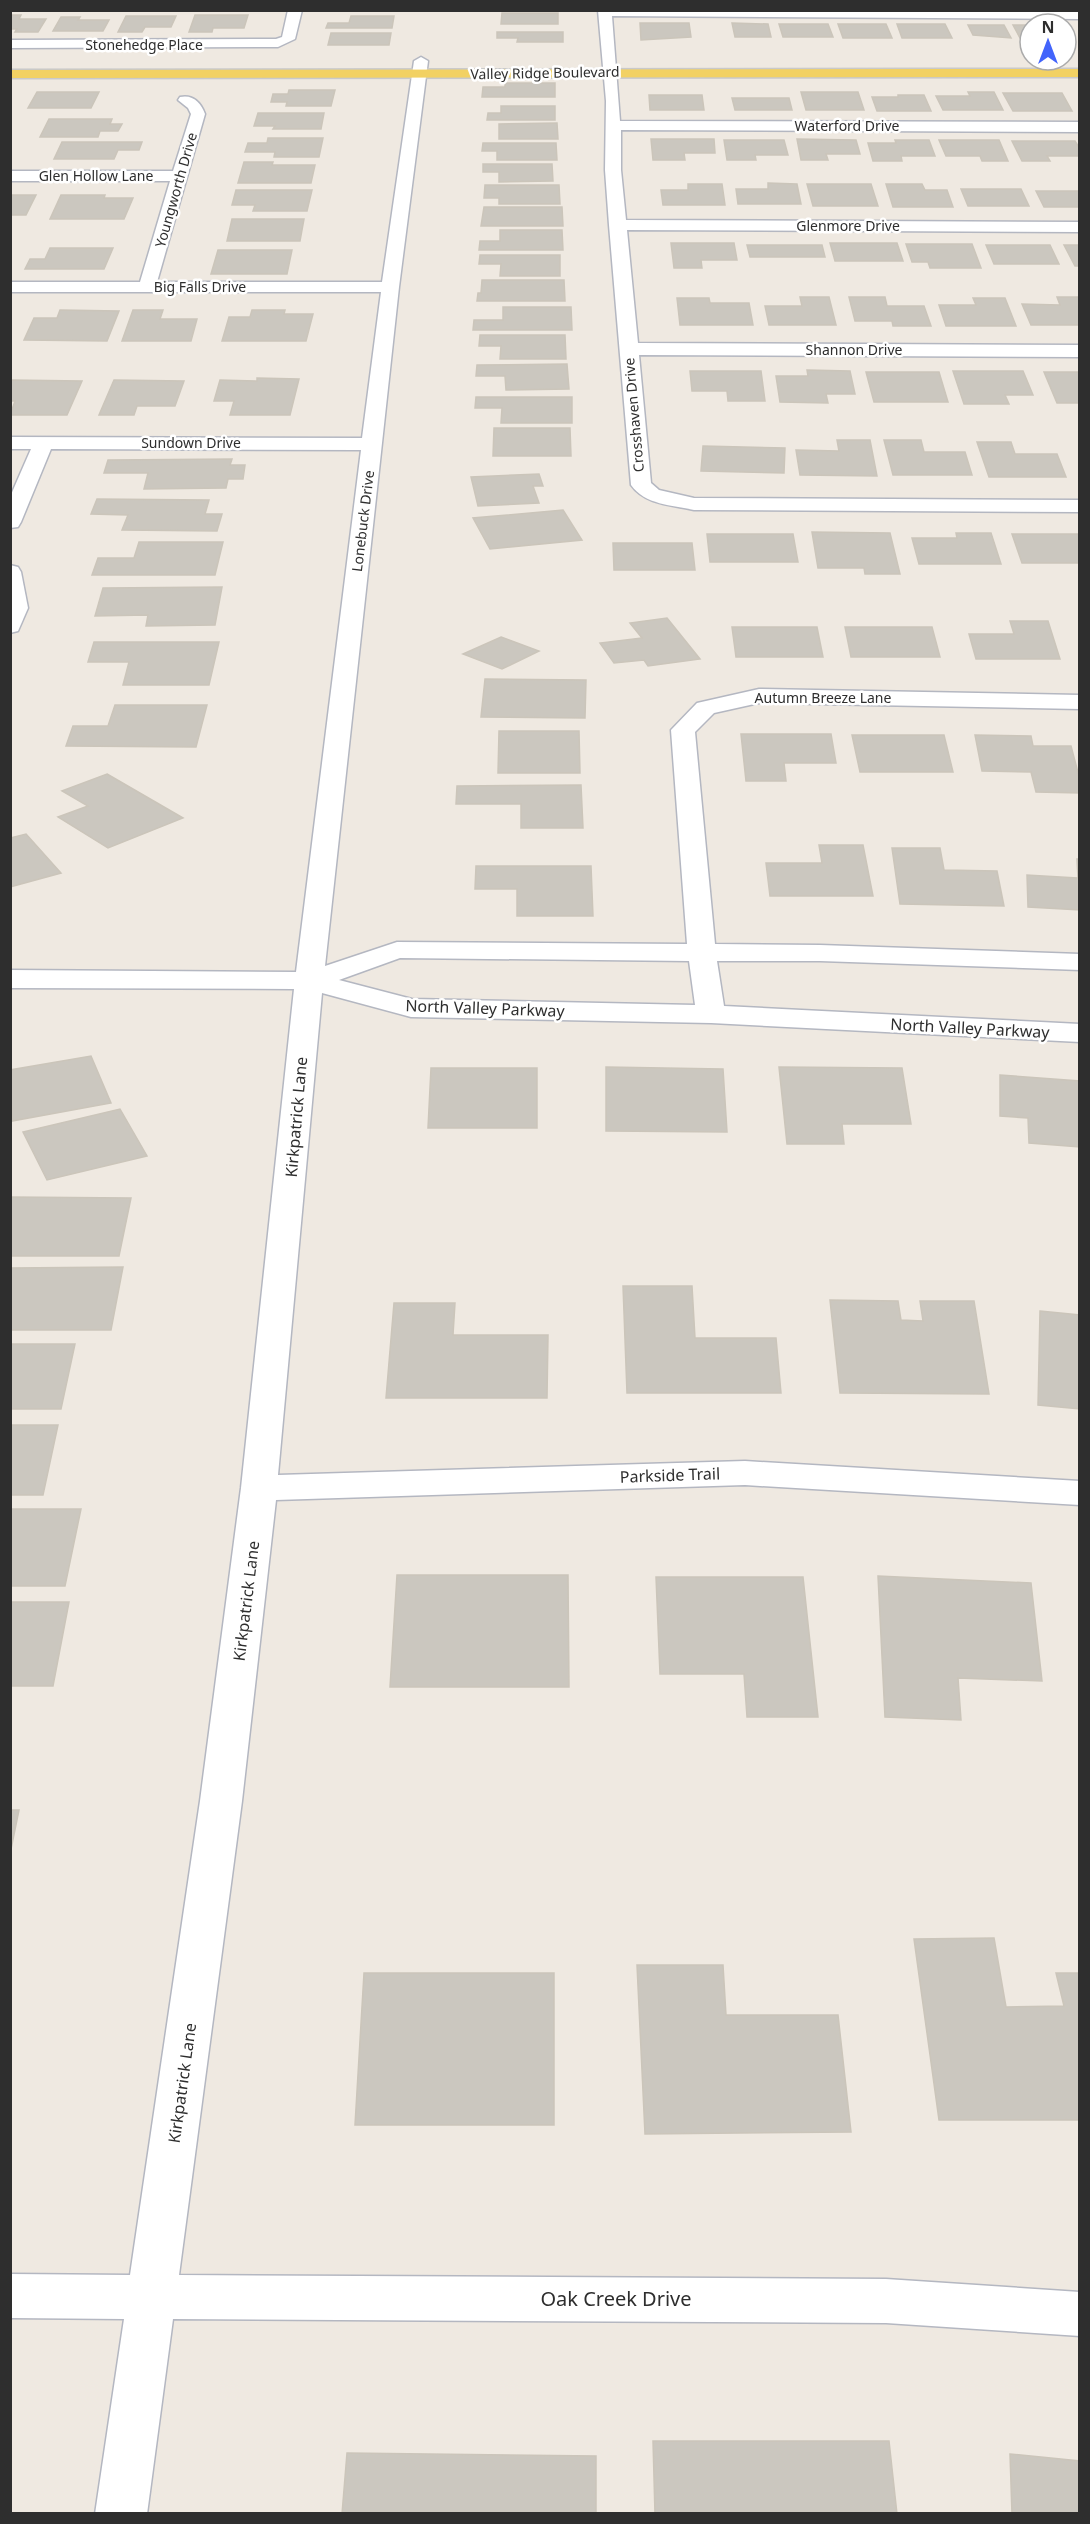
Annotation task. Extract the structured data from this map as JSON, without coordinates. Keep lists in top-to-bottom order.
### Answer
{
  "streets": {
    "main road": ["Valley Ridge Boulevard"],
    "street": [
      "Stonehedge Place",
      "Waterford Drive",
      "Glen Hollow Lane",
      "Youngworth Drive",
      "Glenmore Drive",
      "Big Falls Drive",
      "Shannon Drive",
      "Crosshaven Drive",
      "Sundown Drive",
      "Lonebuck Drive",
      "Autumn Breeze Lane",
      "North Valley Parkway",
      "Kirkpatrick Lane",
      "Parkside Trail",
      "Oak Creek Drive"
    ]
  },
  "crossings": [
    ["Valley Ridge Boulevard", "Crosshaven Drive"],
    ["Valley Ridge Boulevard", "Lonebuck Drive"],
    ["Waterford Drive", "Crosshaven Drive"],
    ["Glen Hollow Lane", "Youngworth Drive"],
    ["Youngworth Drive", "Big Falls Drive"],
    ["Glenmore Drive", "Crosshaven Drive"],
    ["Big Falls Drive", "Lonebuck Drive"],
    ["Shannon Drive", "Crosshaven Drive"],
    ["Sundown Drive", "Lonebuck Drive"],
    ["Lonebuck Drive", "North Valley Parkway"],
    ["Lonebuck Drive", "Kirkpatrick Lane"],
    ["Autumn Breeze Lane", "North Valley Parkway"],
    ["North Valley Parkway", "Kirkpatrick Lane"],
    ["Kirkpatrick Lane", "Parkside Trail"],
    ["Kirkpatrick Lane", "Oak Creek Drive"]
  ],
  "north": "top"
}
